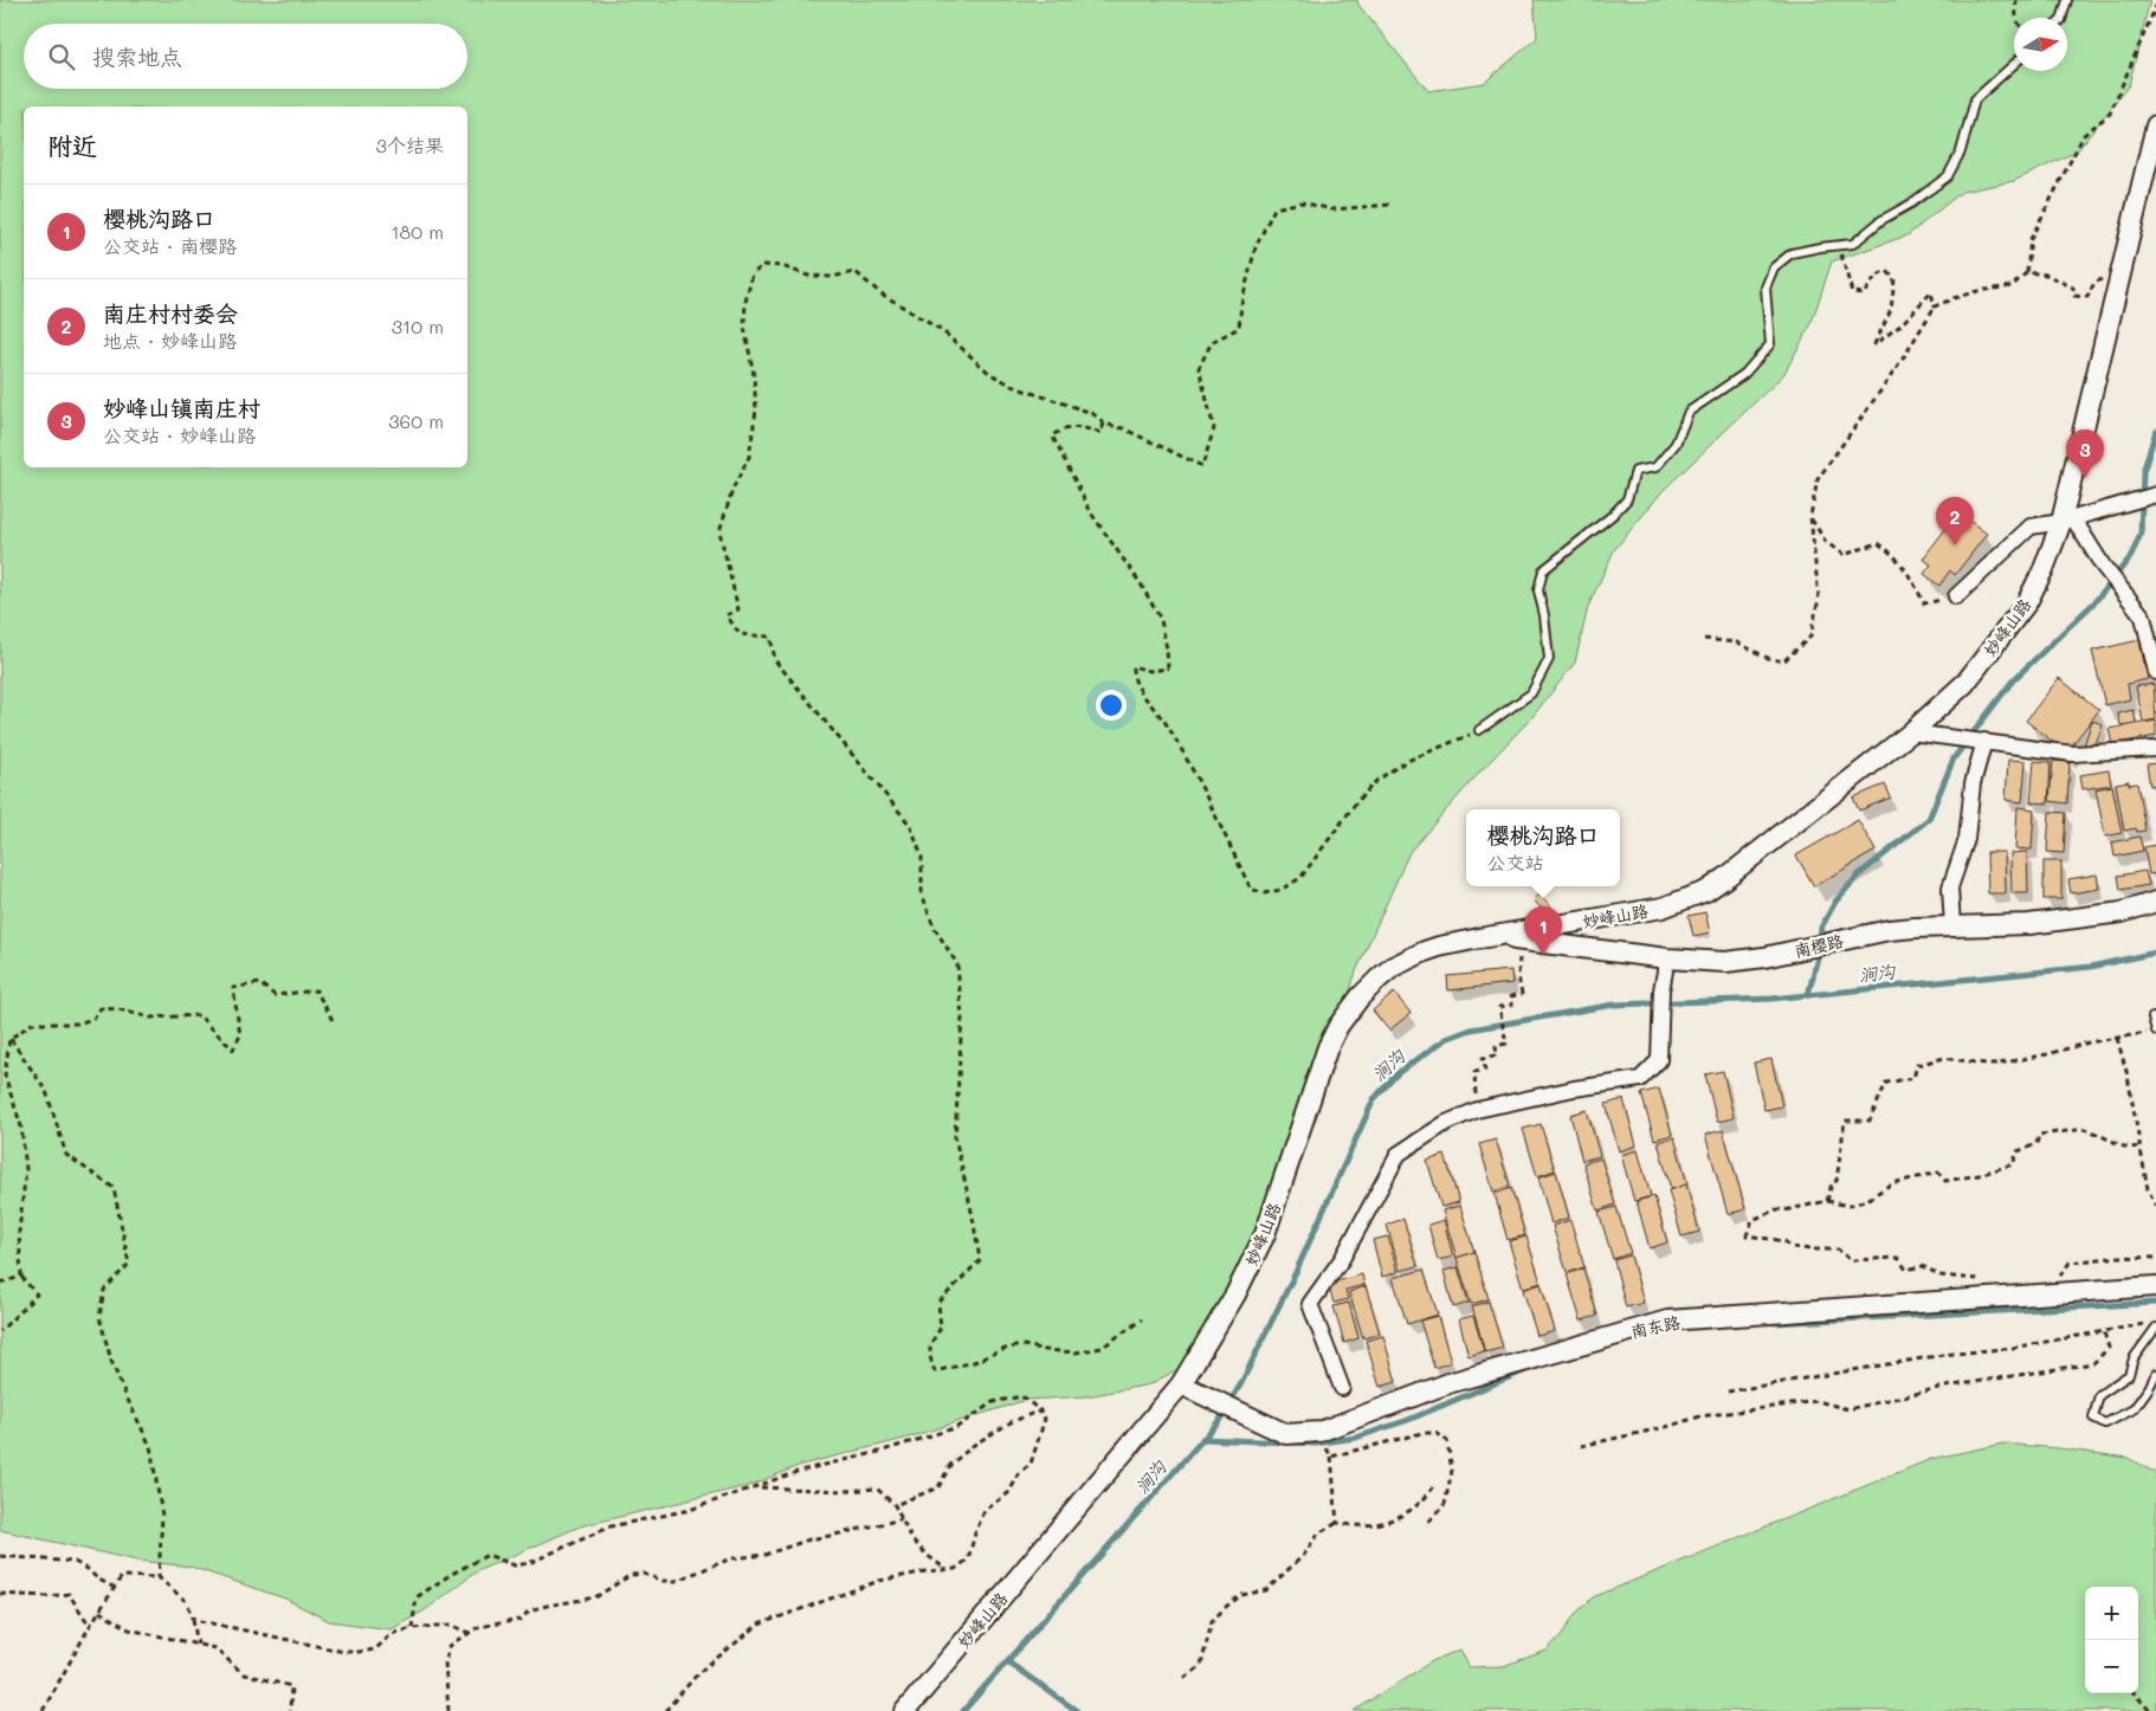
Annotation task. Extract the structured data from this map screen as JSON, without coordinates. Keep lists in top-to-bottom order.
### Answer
{
  "streets": {
    "street": ["妙峰山路", "南樱路", "南东路"]
  },
  "crossings": [
    ["妙峰山路", "南樱路"],
    ["妙峰山路", "南东路"]
  ],
  "water": ["涧沟"],
  "north": "right",
  "page": {
    "search": "搜索地点",
    "heading": ["附近", "3个结果"],
    "list": [
      {
        "mark": "1",
        "name": "樱桃沟路口",
        "note": "公交站 · 南樱路",
        "value": "180 m"
      },
      {
        "mark": "2",
        "name": "南庄村村委会",
        "note": "地点 · 妙峰山路",
        "value": "310 m"
      },
      {
        "mark": "3",
        "name": "妙峰山镇南庄村",
        "note": "公交站 · 妙峰山路",
        "value": "360 m"
      }
    ],
    "pins": ["3", "2", "1"],
    "popup": ["樱桃沟路口", "公交站"],
    "map_buttons": ["+", "−"]
  }
}
